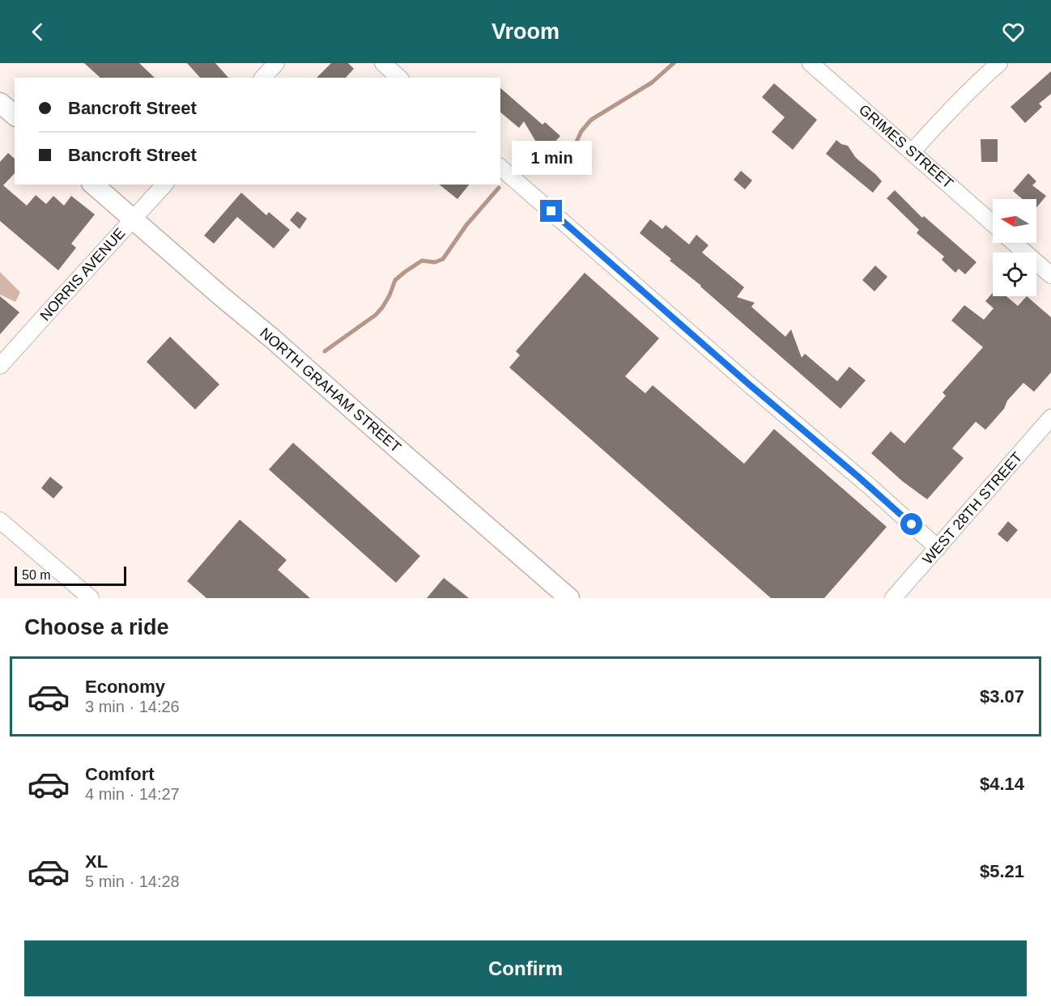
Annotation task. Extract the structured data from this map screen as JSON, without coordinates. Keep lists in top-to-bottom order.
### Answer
{
  "streets": {
    "main road": ["NORTH GRAHAM STREET"],
    "street": ["GRIMES STREET", "NORRIS AVENUE", "WEST 28TH STREET"]
  },
  "crossings": [
    ["NORRIS AVENUE", "NORTH GRAHAM STREET"]
  ],
  "scale_bar": "50 m",
  "north": "left",
  "page": {
    "header": "Vroom",
    "banner": ["Bancroft Street", "Bancroft Street"],
    "bubble": "1 min",
    "scale": "50 m",
    "heading": "Choose a ride",
    "list": [
      {
        "name": "Economy",
        "note": "3 min · 14:26",
        "value": "$3.07"
      },
      {
        "name": "Comfort",
        "note": "4 min · 14:27",
        "value": "$4.14"
      },
      {
        "name": "XL",
        "note": "5 min · 14:28",
        "value": "$5.21"
      }
    ],
    "buttons": "Confirm"
  }
}
